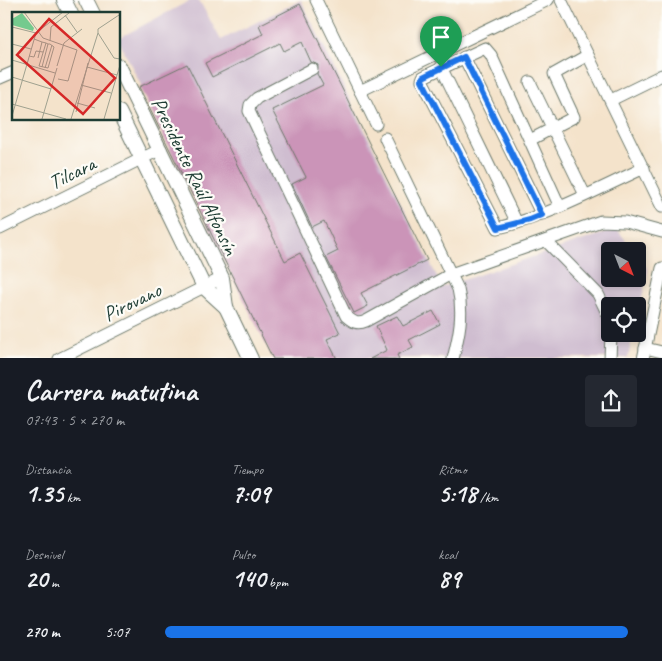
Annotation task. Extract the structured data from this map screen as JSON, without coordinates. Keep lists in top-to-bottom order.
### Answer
{
  "streets": {
    "main road": ["Presidente Raúl Alfonsín"],
    "street": ["Tilcara", "Pirovano"]
  },
  "crossings": [
    ["Tilcara", "Presidente Raúl Alfonsín"],
    ["Presidente Raúl Alfonsín", "Pirovano"]
  ],
  "north": "bottom right",
  "page": {
    "heading": ["Carrera matutina", "07:43 · 5 × 270 m"],
    "stats": [
      ["Distancia", "1.35 km"],
      ["Tiempo", "7:09"],
      ["Ritmo", "5:18 /km"],
      ["Desnivel", "20 m"],
      ["Pulso", "140 bpm"],
      ["kcal", "89"]
    ],
    "list": [
      {
        "name": "270 m",
        "note": "5:07"
      }
    ]
  }
}
